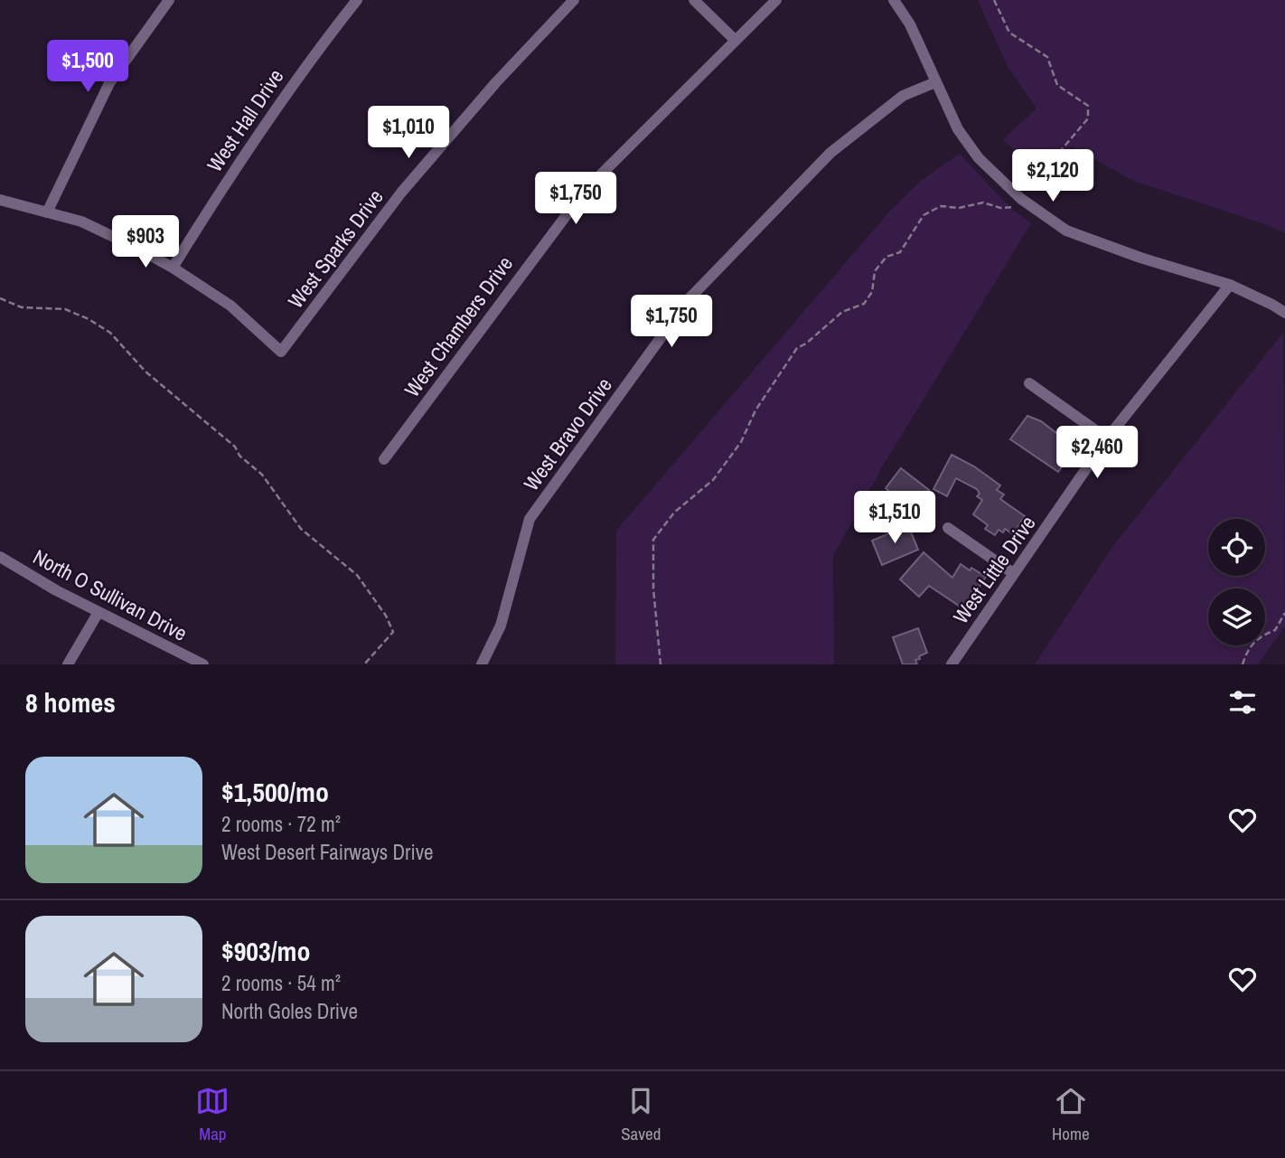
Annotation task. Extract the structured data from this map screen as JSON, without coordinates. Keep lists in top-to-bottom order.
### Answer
{
  "streets": {
    "street": [
      "West Hall Drive",
      "West Sparks Drive",
      "West Chambers Drive",
      "West Bravo Drive",
      "West Little Drive",
      "North O Sullivan Drive"
    ]
  },
  "crossings": [
    ["West Hall Drive", "West Sparks Drive"]
  ],
  "page": {
    "price": [
      "$1,500",
      "$1,010",
      "$2,120",
      "$1,750",
      "$903",
      "$1,750",
      "$2,460",
      "$1,510"
    ],
    "heading": "8 homes",
    "list": [
      {
        "name": "$1,500/mo",
        "note": "2 rooms · 72 m² · West Desert Fairways Drive"
      },
      {
        "name": "$903/mo",
        "note": "2 rooms · 54 m² · North Goles Drive"
      }
    ],
    "tabs": ["Map", "Saved", "Home"]
  }
}
